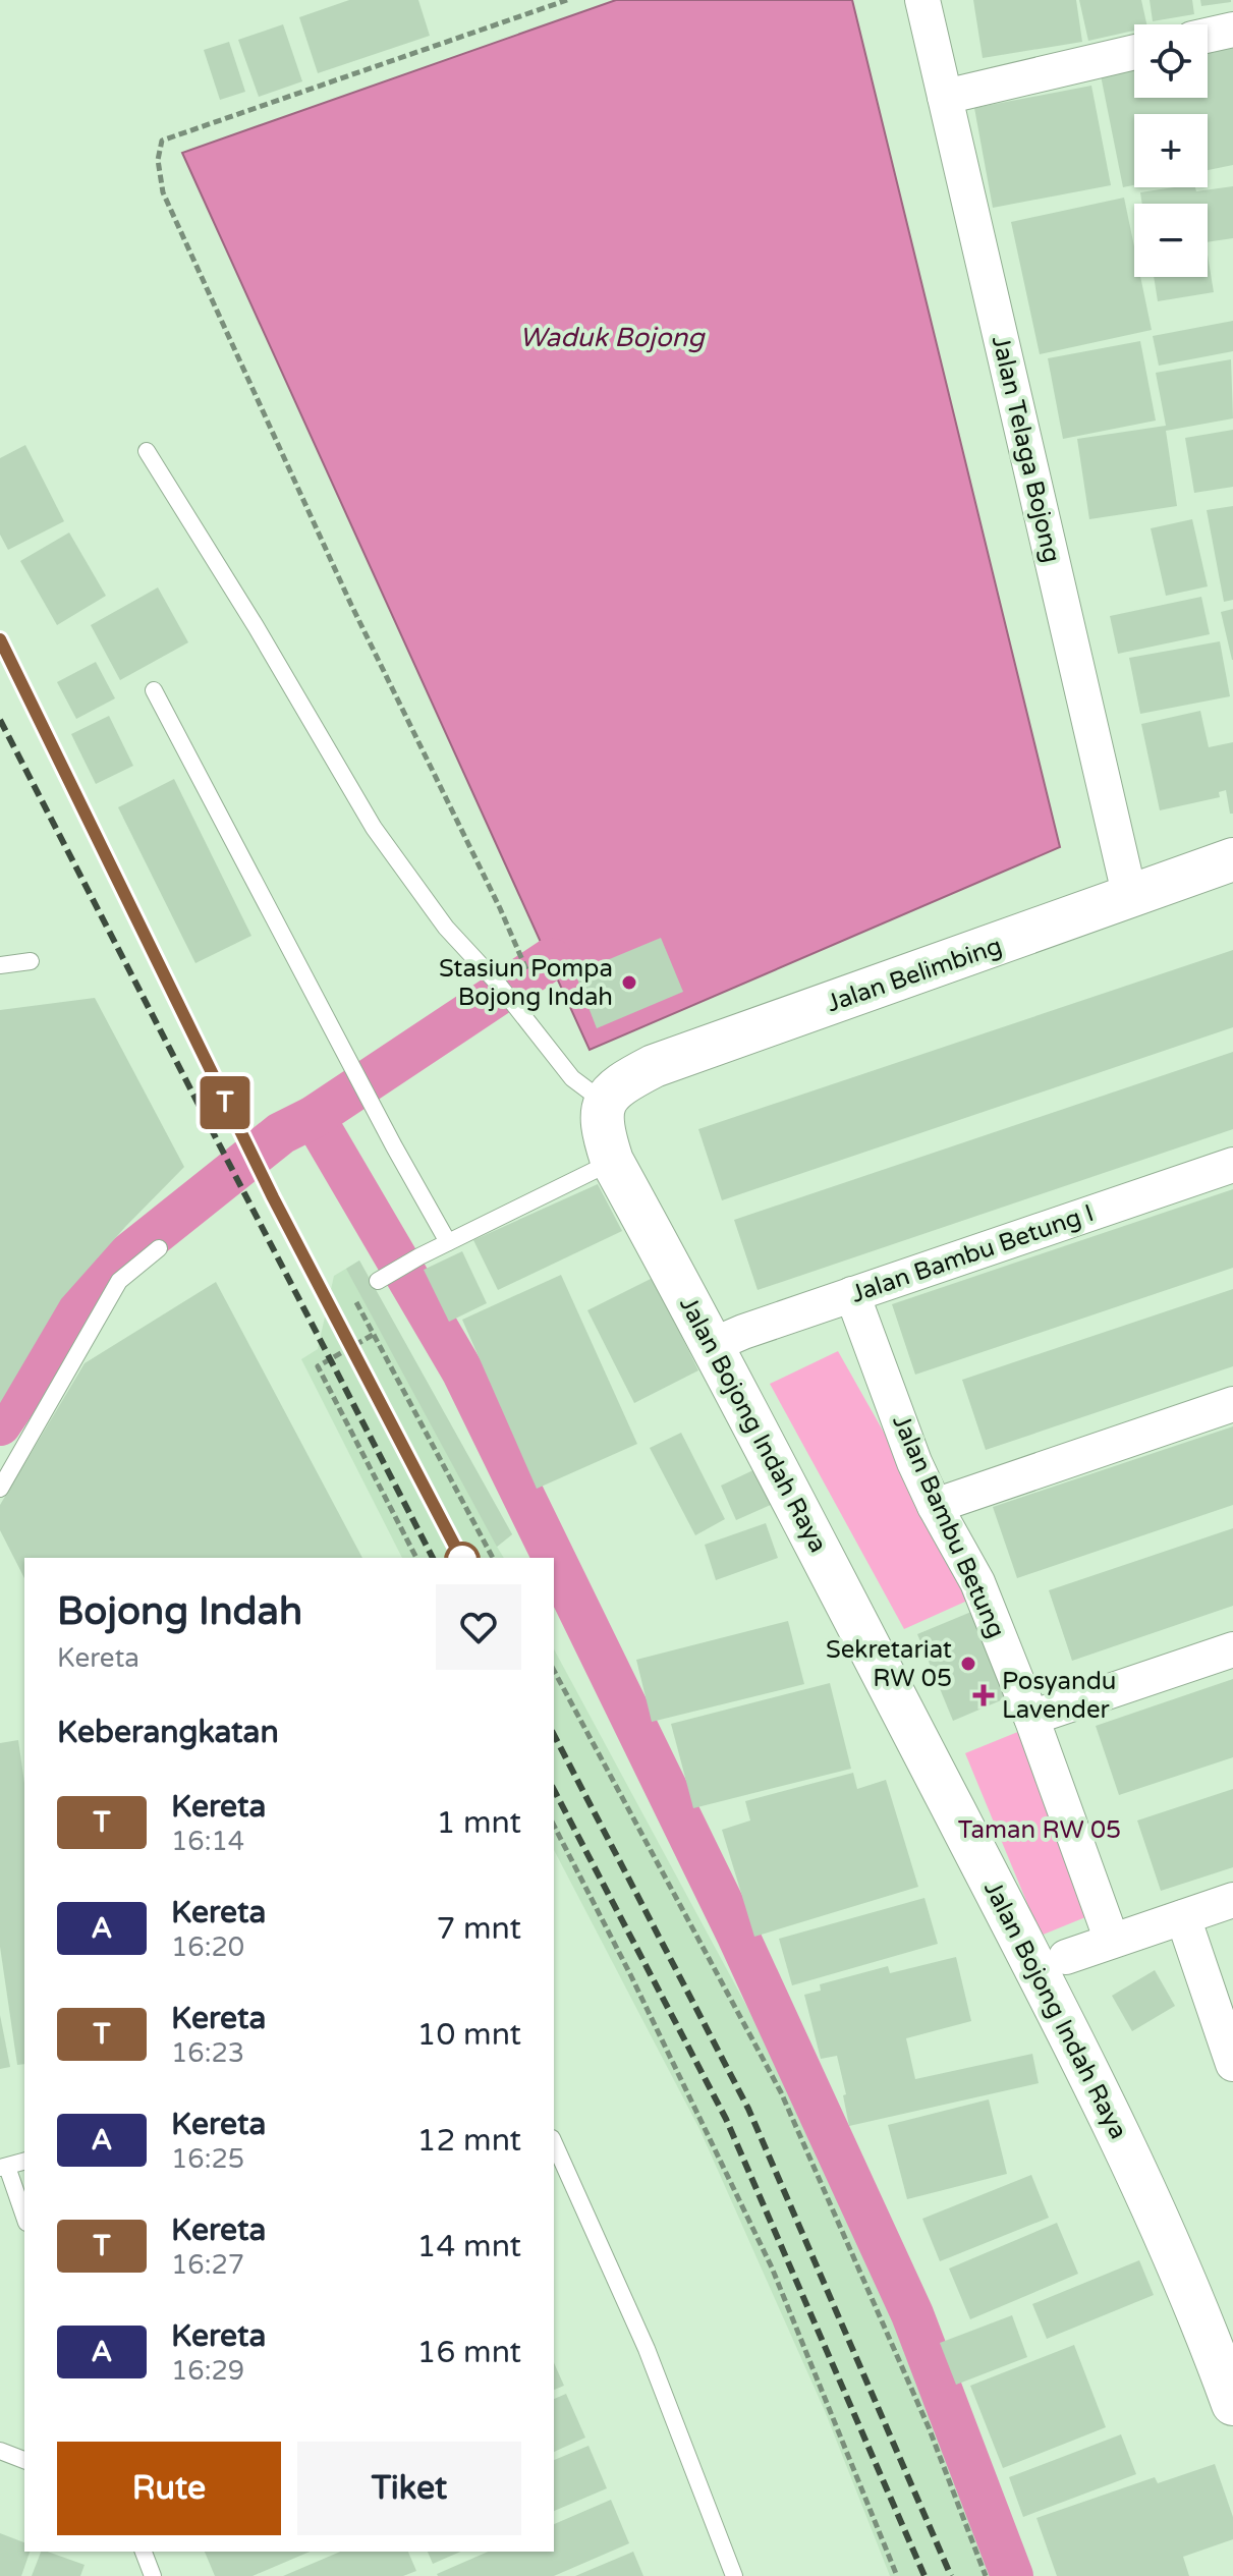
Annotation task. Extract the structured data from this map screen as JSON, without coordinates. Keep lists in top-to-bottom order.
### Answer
{
  "streets": {
    "street": [
      "Jalan Telaga Bojong",
      "Jalan Belimbing",
      "Jalan Bambu Betung I",
      "Jalan Bojong Indah Raya",
      "Jalan Bambu Betung"
    ]
  },
  "crossings": [
    ["Jalan Telaga Bojong", "Jalan Belimbing"],
    ["Jalan Belimbing", "Jalan Bojong Indah Raya"],
    ["Jalan Bambu Betung I", "Jalan Bojong Indah Raya"],
    ["Jalan Bambu Betung I", "Jalan Bambu Betung"]
  ],
  "water": ["Waduk Bojong"],
  "parks": ["Taman RW 05"],
  "places": {
    "other": ["Stasiun Pompa Bojong Indah", "Sekretariat RW 05"],
    "health": ["Posyandu Lavender"]
  },
  "page": {
    "on_map": "T",
    "map_buttons": ["+", "−"],
    "heading": [
      ["Bojong Indah", "Kereta"],
      "Keberangkatan"
    ],
    "list": [
      {
        "mark": "T",
        "name": "Kereta",
        "note": "16:14",
        "value": "1 mnt"
      },
      {
        "mark": "A",
        "name": "Kereta",
        "note": "16:20",
        "value": "7 mnt"
      },
      {
        "mark": "T",
        "name": "Kereta",
        "note": "16:23",
        "value": "10 mnt"
      },
      {
        "mark": "A",
        "name": "Kereta",
        "note": "16:25",
        "value": "12 mnt"
      },
      {
        "mark": "T",
        "name": "Kereta",
        "note": "16:27",
        "value": "14 mnt"
      },
      {
        "mark": "A",
        "name": "Kereta",
        "note": "16:29",
        "value": "16 mnt"
      }
    ],
    "buttons": ["Rute", "Tiket"]
  }
}
